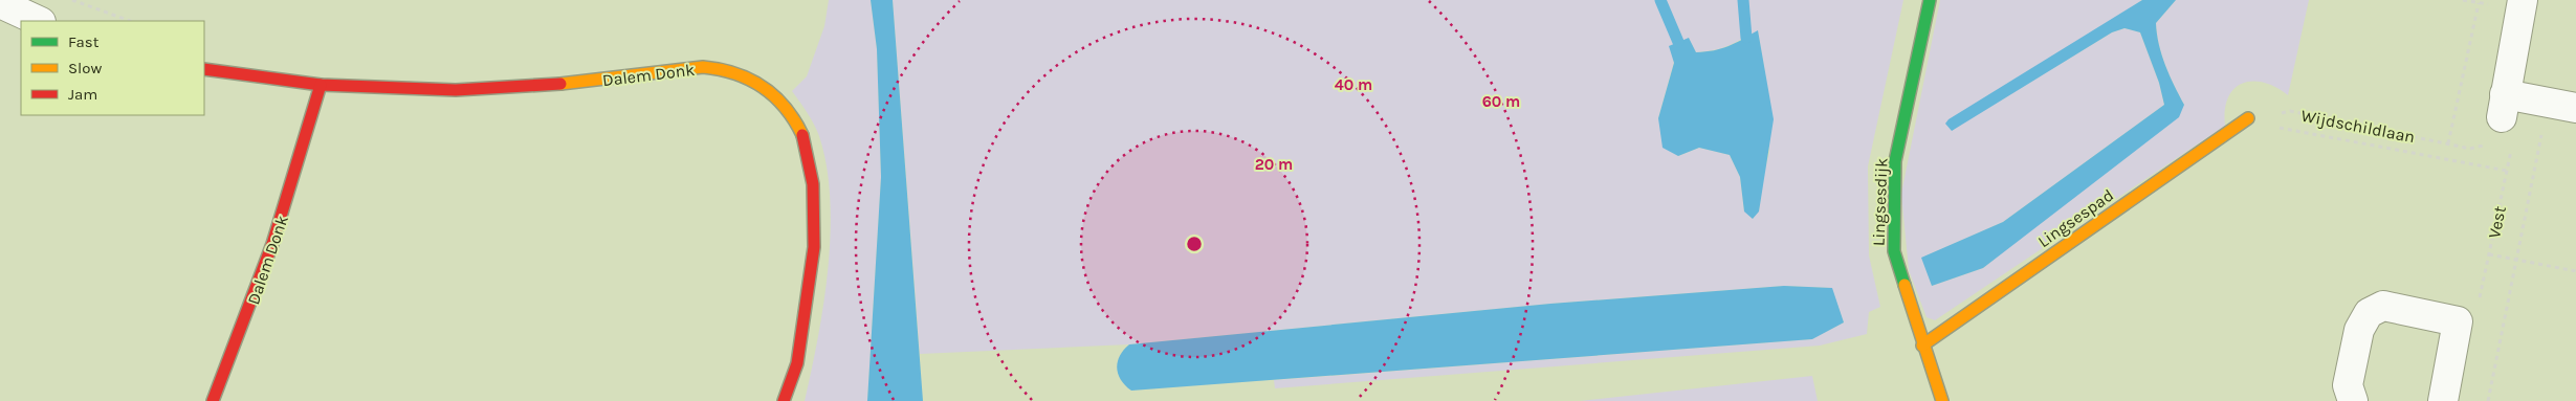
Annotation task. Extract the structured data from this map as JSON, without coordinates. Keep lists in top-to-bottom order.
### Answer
{
  "streets": {
    "street": ["Dalem Donk", "Lingsesdijk", "Lingsespad"],
    "path": ["Wijdschildlaan", "Vest"]
  },
  "crossings": [
    ["Wijdschildlaan", "Lingsespad"],
    ["Wijdschildlaan", "Vest"],
    ["Lingsesdijk", "Lingsespad"]
  ],
  "legend": ["Fast", "Slow", "Jam"],
  "rings": ["40 m", "60 m", "20 m"]
}
